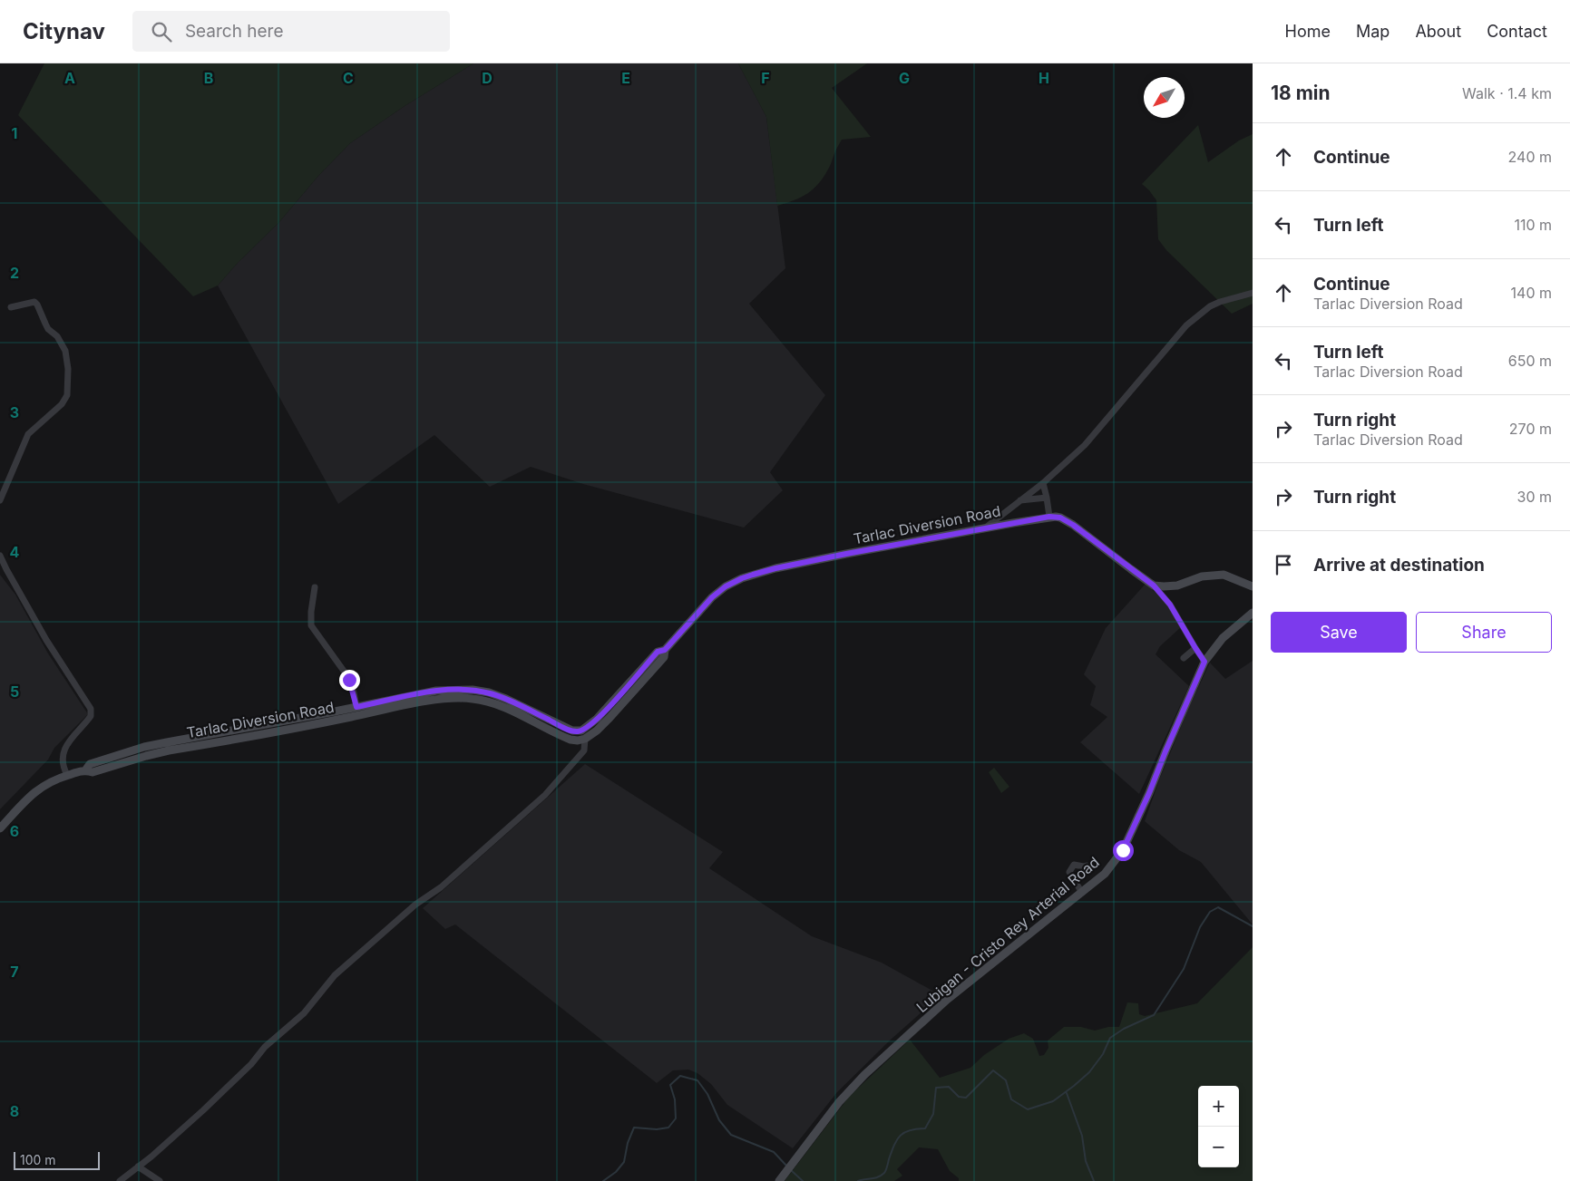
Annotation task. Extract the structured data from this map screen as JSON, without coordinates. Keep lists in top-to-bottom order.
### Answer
{
  "streets": {
    "main road": ["Tarlac Diversion Road", "Lubigan - Cristo Rey Arterial Road"]
  },
  "scale_bar": "100 m",
  "north": "bottom left",
  "page": {
    "header": "Citynav",
    "search": "Search here",
    "nav": [
      "Home",
      "Map",
      "About",
      "Contact"
    ],
    "heading": ["18 min", "Walk · 1.4 km"],
    "list": [
      ["Continue", "240 m"],
      ["Turn left", "110 m"],
      ["Continue", "Tarlac Diversion Road", "140 m"],
      ["Turn left", "Tarlac Diversion Road", "650 m"],
      ["Turn right", "Tarlac Diversion Road", "270 m"],
      ["Turn right", "30 m"],
      "Arrive at destination"
    ],
    "buttons": ["Save", "Share"],
    "map_buttons": ["+", "−"],
    "scale": "100 m"
  },
  "grid": {
    "columns": [
      "A",
      "B",
      "C",
      "D",
      "E",
      "F",
      "G",
      "H"
    ],
    "rows": [
      "1",
      "2",
      "3",
      "4",
      "5",
      "6",
      "7",
      "8"
    ]
  }
}
